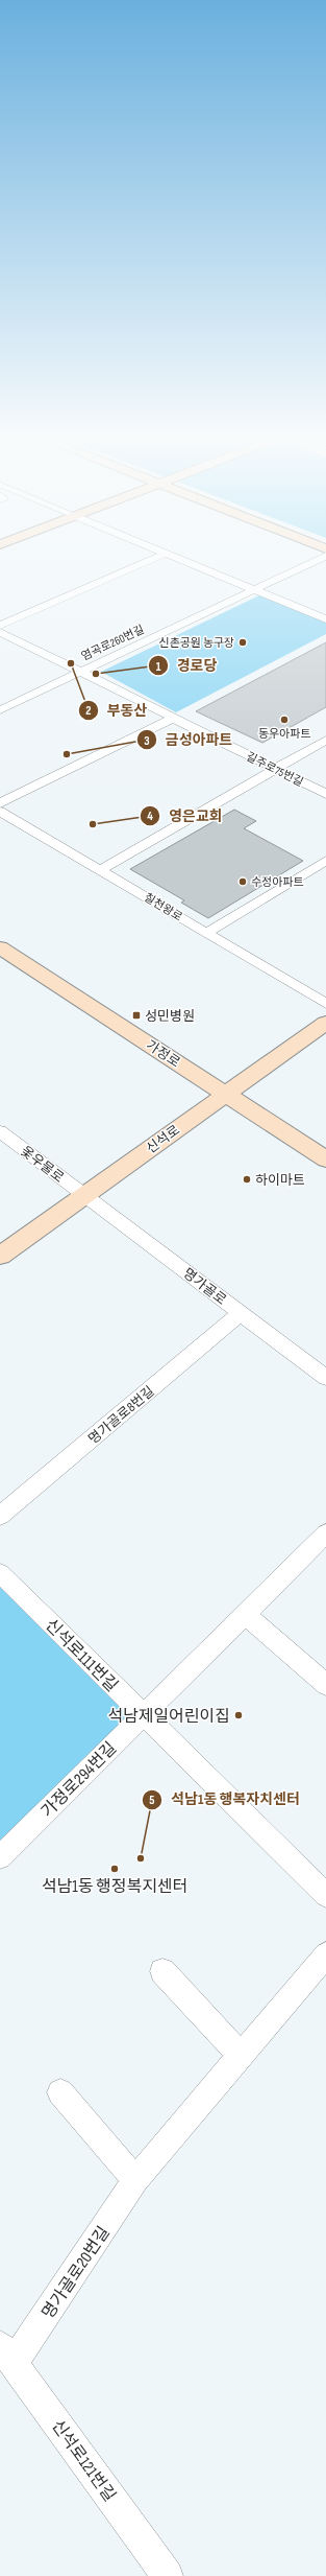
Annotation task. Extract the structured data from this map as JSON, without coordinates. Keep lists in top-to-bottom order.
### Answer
{
  "streets": {
    "street": [
      "염곡로260번길",
      "길주로75번길",
      "칠천왕로",
      "가정로",
      "신석로",
      "옻우물로",
      "명가골로",
      "명가골로8번길",
      "신석로111번길",
      "가정로294번길",
      "명가골로20번길",
      "신석로121번길"
    ]
  },
  "crossings": [
    ["염곡로260번길", "길주로75번길"],
    ["가정로", "신석로"],
    ["신석로", "옻우물로"],
    ["신석로", "명가골로"],
    ["옻우물로", "명가골로"],
    ["명가골로", "명가골로8번길"],
    ["신석로111번길", "가정로294번길"],
    ["명가골로20번길", "신석로121번길"]
  ],
  "places": {
    "other": [
      "신촌공원 농구장",
      "부동산",
      "경로당",
      "동우아파트",
      "금성아파트",
      "영은교회",
      "수정아파트",
      "하이마트",
      "석남제일어린이집",
      "석남1동 행복자치센터",
      "석남1동 행정복지센터"
    ],
    "transit": ["성민병원"]
  }
}
